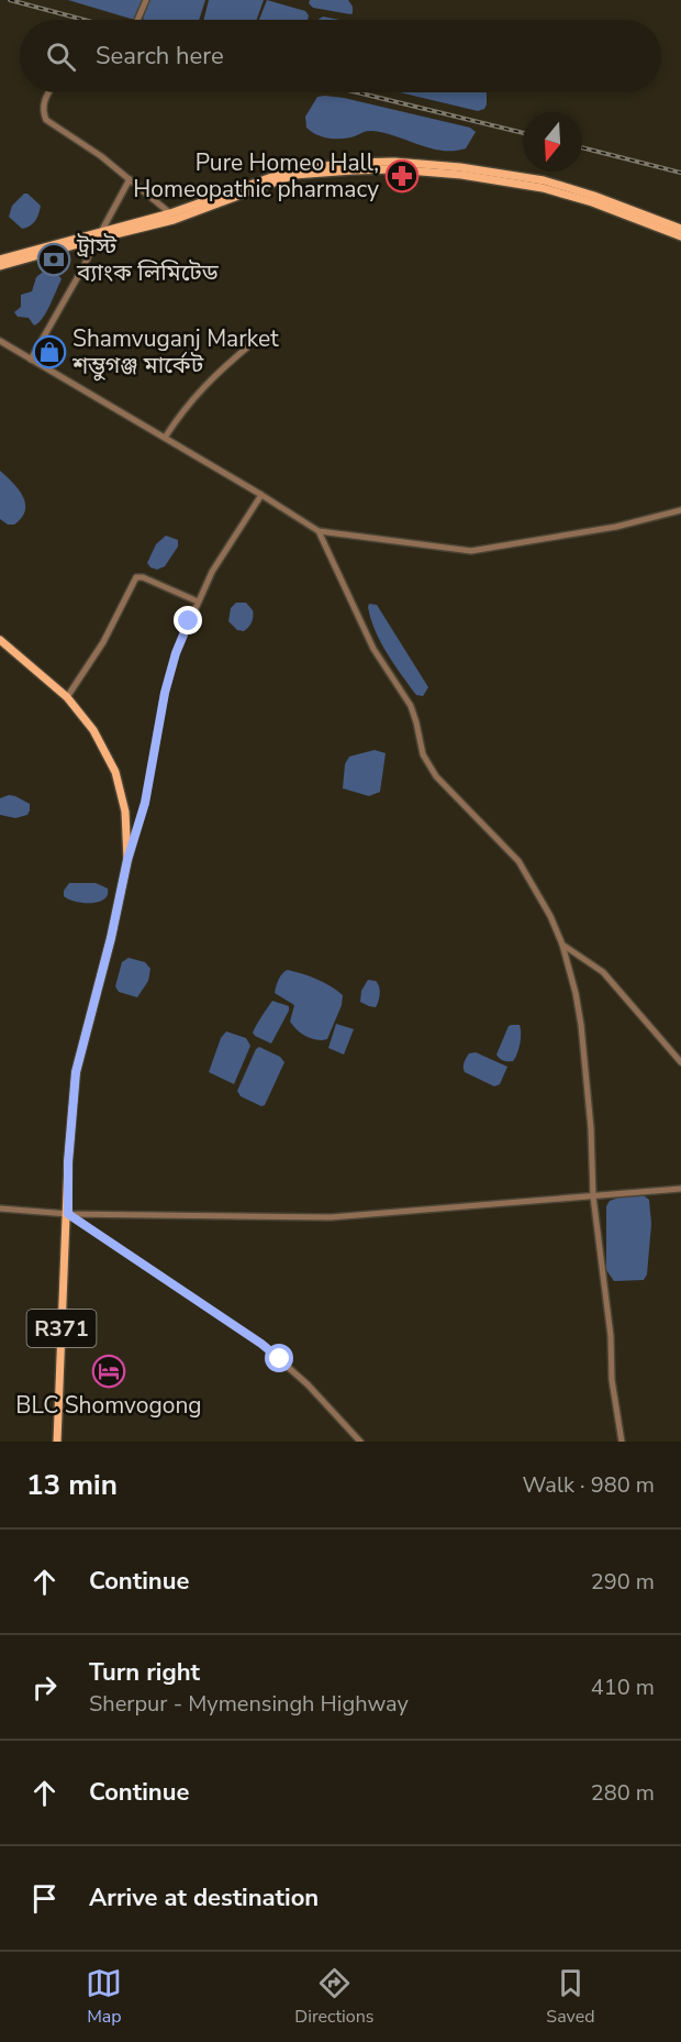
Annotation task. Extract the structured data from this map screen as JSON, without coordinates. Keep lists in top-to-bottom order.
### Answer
{
  "streets": {
    "main road": ["R371"]
  },
  "places": {
    "pharmacy": ["Pure Homeo Hall, Homeopathic pharmacy"],
    "bank": ["ট্রাস্ট ব্যাংক লিমিটেড"],
    "shop": ["Shamvuganj Market শম্ভুগঞ্জ মার্কেট"],
    "hotel": ["BLC Shomvogong"]
  },
  "north": "bottom",
  "page": {
    "search": "Search here",
    "heading": ["13 min", "Walk · 980 m"],
    "list": [
      ["Continue", "290 m"],
      ["Turn right", "Sherpur - Mymensingh Highway", "410 m"],
      ["Continue", "280 m"],
      "Arrive at destination"
    ],
    "nav": ["Map", "Directions", "Saved"]
  }
}
